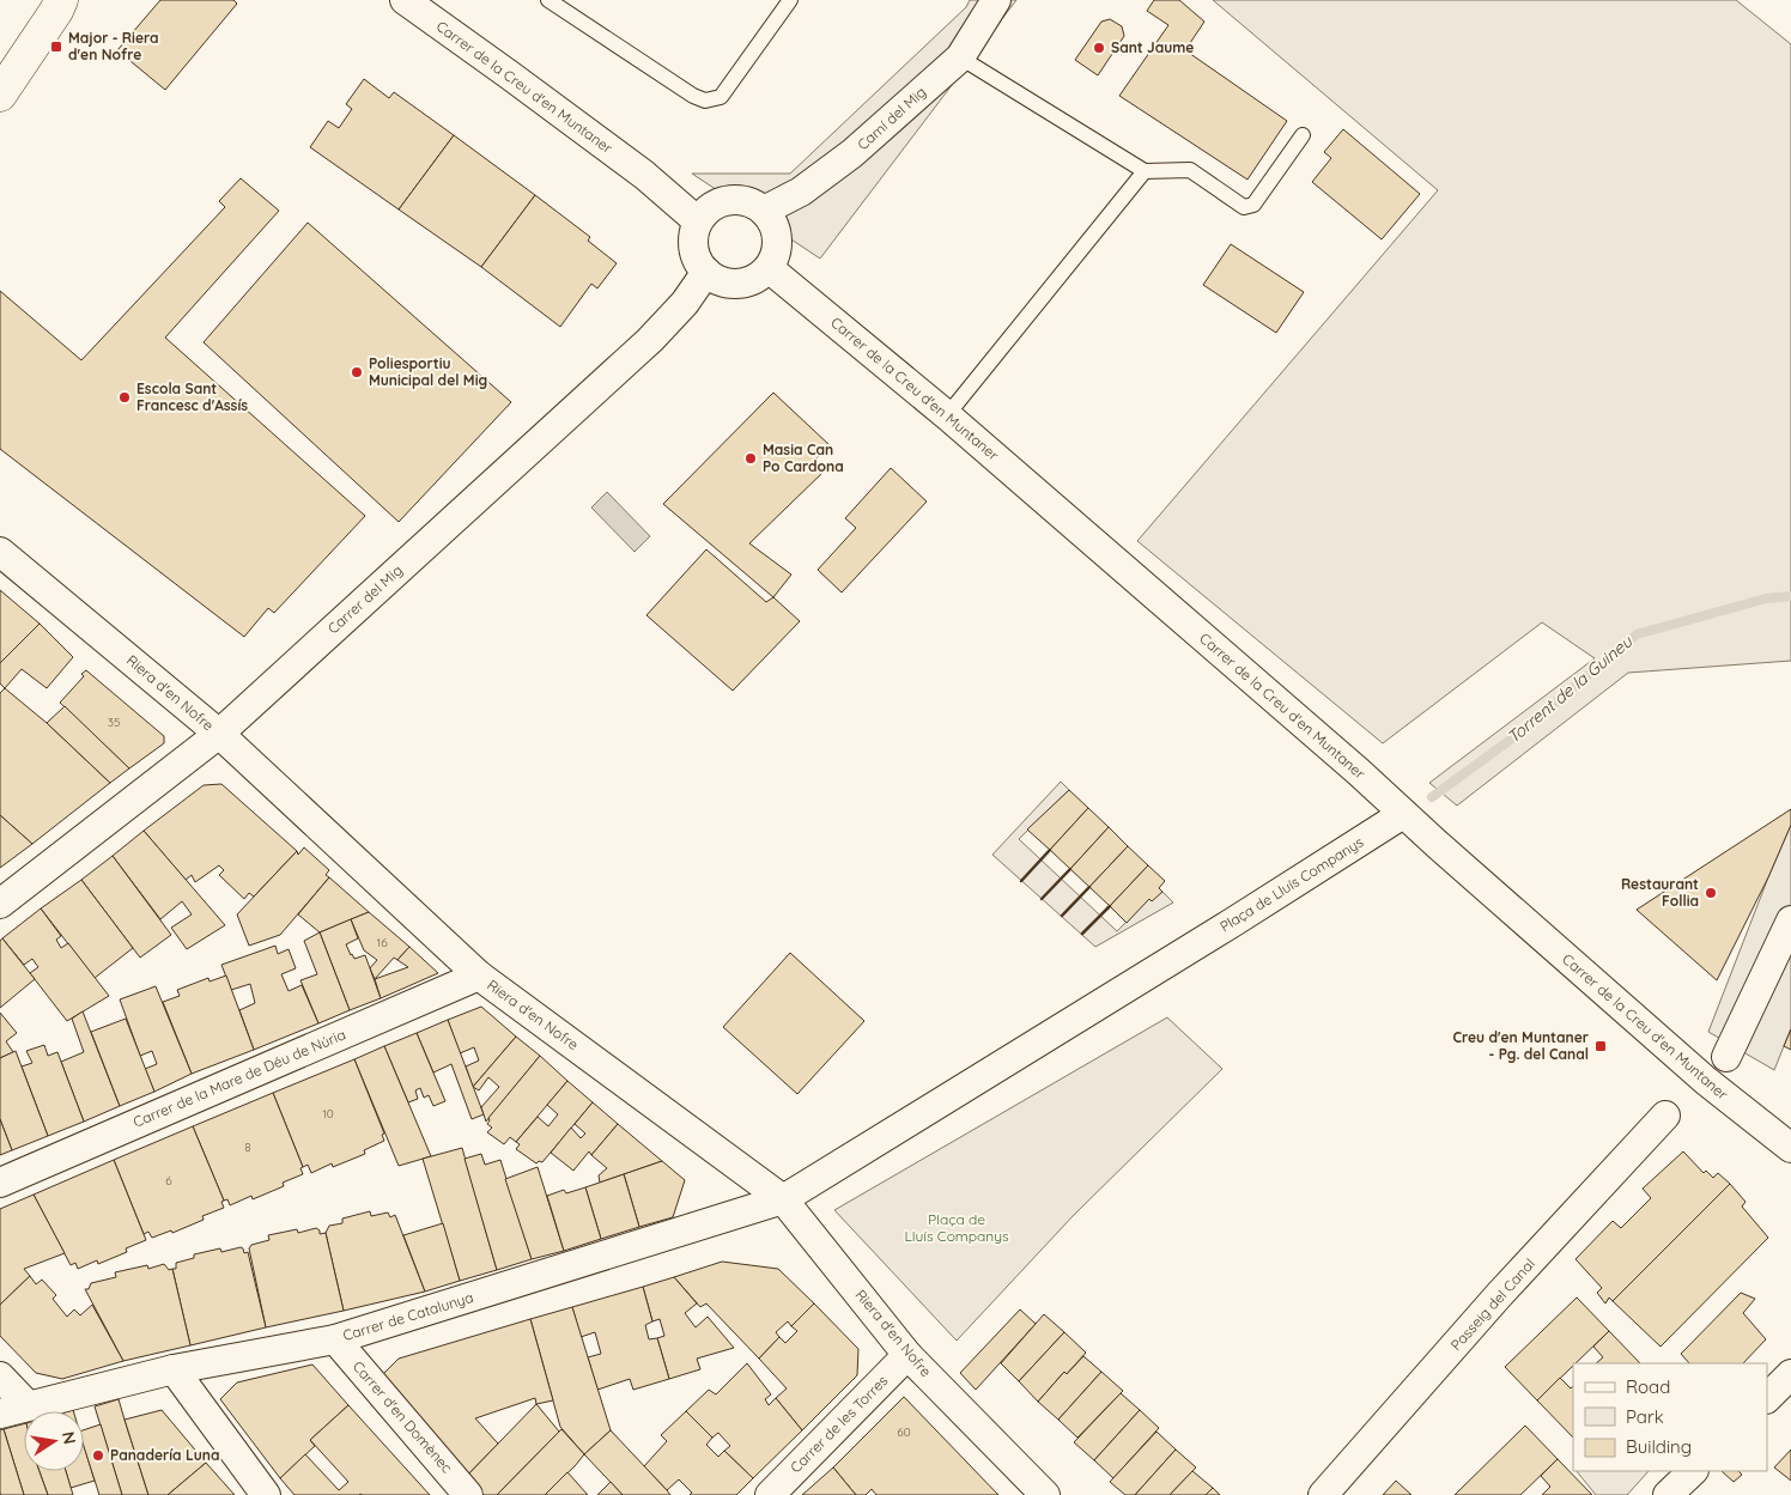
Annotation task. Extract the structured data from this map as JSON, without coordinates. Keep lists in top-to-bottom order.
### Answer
{
  "streets": {
    "street": [
      "Carrer de la Creu d'en Muntaner",
      "Camí del Mig",
      "Carrer del Mig",
      "Riera d'en Nofre",
      "Plaça de Lluís Companys",
      "Carrer de la Mare de Déu de Núria",
      "Passeig del Canal",
      "Carrer de Catalunya",
      "Carrer d'en Domènec",
      "Carrer de les Torres"
    ]
  },
  "crossings": [
    ["Carrer de la Creu d'en Muntaner", "Camí del Mig"],
    ["Carrer de la Creu d'en Muntaner", "Carrer del Mig"],
    ["Carrer de la Creu d'en Muntaner", "Plaça de Lluís Companys"],
    ["Camí del Mig", "Carrer del Mig"],
    ["Carrer del Mig", "Riera d'en Nofre"],
    ["Riera d'en Nofre", "Plaça de Lluís Companys"],
    ["Riera d'en Nofre", "Carrer de la Mare de Déu de Núria"],
    ["Riera d'en Nofre", "Carrer de Catalunya"],
    ["Riera d'en Nofre", "Carrer de les Torres"],
    ["Plaça de Lluís Companys", "Carrer de Catalunya"],
    ["Carrer de Catalunya", "Carrer d'en Domènec"]
  ],
  "water": ["Torrent de la Guineu"],
  "parks": ["Plaça de Lluís Companys"],
  "places": {
    "transit": ["Major - Riera d'en Nofre", "Creu d'en Muntaner - Pg. del Canal"],
    "other": [
      "Sant Jaume",
      "Poliesportiu Municipal del Mig",
      "Escola Sant Francesc d'Assís",
      "Masia Can Po Cardona",
      "Restaurant Follia",
      "Panadería Luna"
    ]
  },
  "house_numbers": [
    "35",
    "16",
    "10",
    "8",
    "6",
    "60"
  ],
  "legend": ["Road", "Park", "Building"],
  "north": "right"
}
